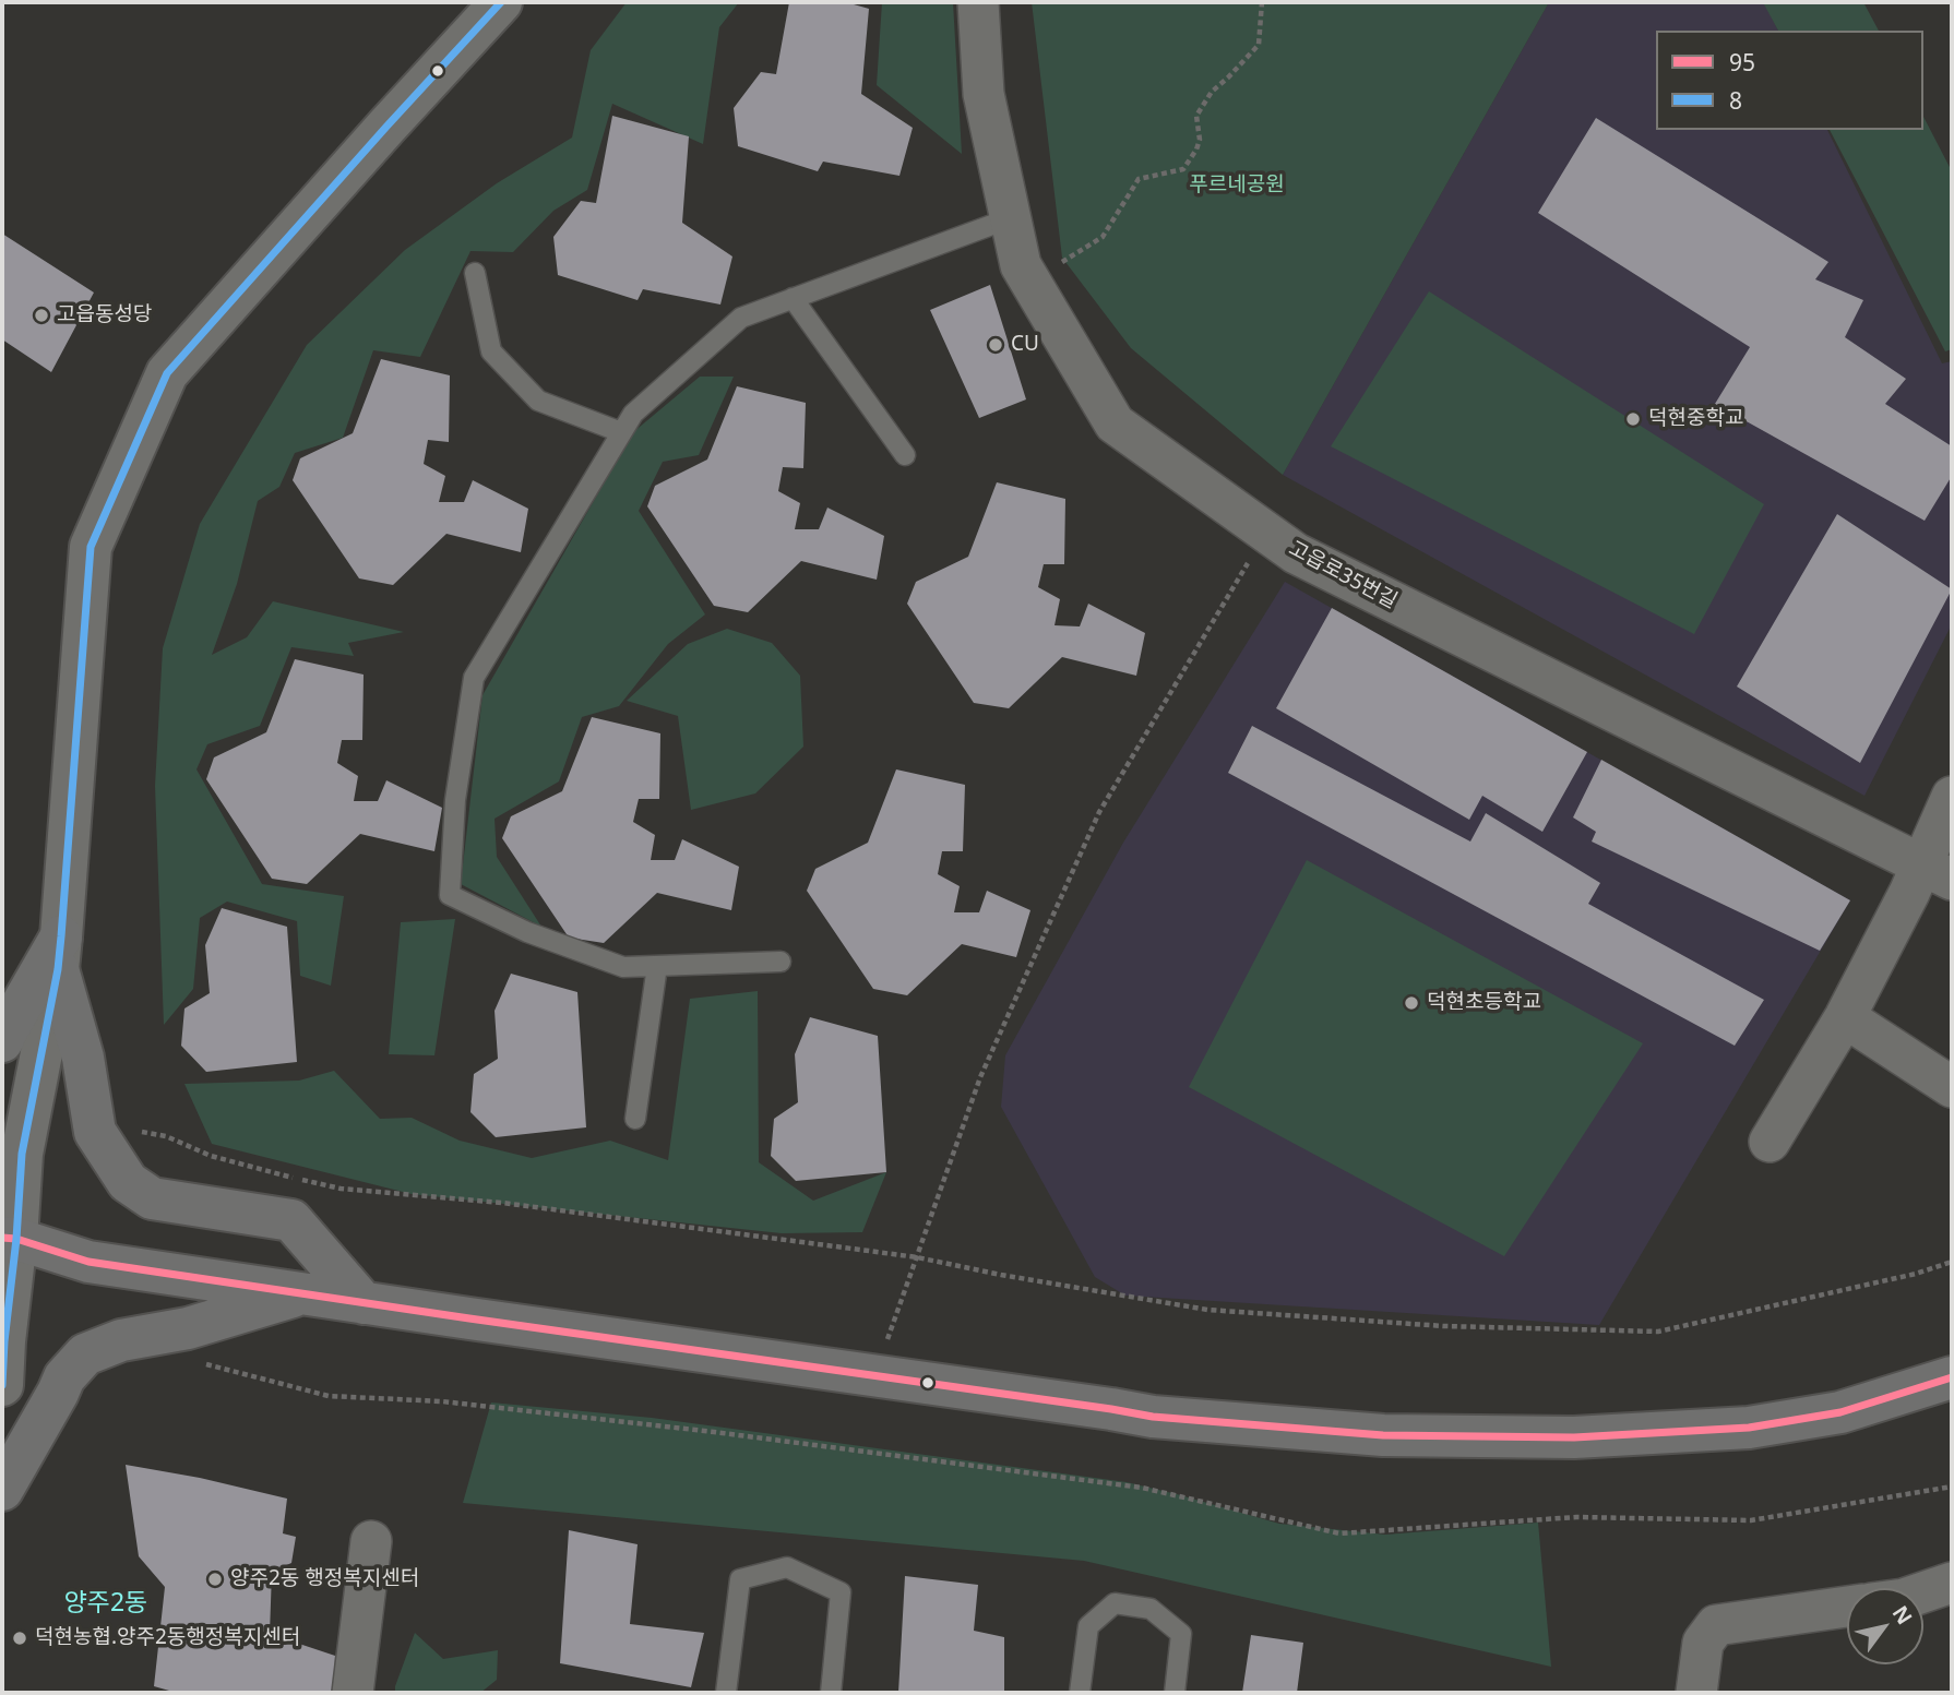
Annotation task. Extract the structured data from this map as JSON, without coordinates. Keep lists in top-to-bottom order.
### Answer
{
  "streets": {
    "street": ["고읍로35번길"]
  },
  "districts": ["양주2동"],
  "parks": ["푸르네공원"],
  "places": [
    "고읍동성당",
    "CU",
    "덕현중학교",
    "덕현초등학교",
    "양주2동 행정복지센터",
    "덕현농협.양주2동행정복지센터"
  ],
  "lines": ["transit line 8", "transit line 95"],
  "legend": ["95", "8"],
  "north": "top right"
}
